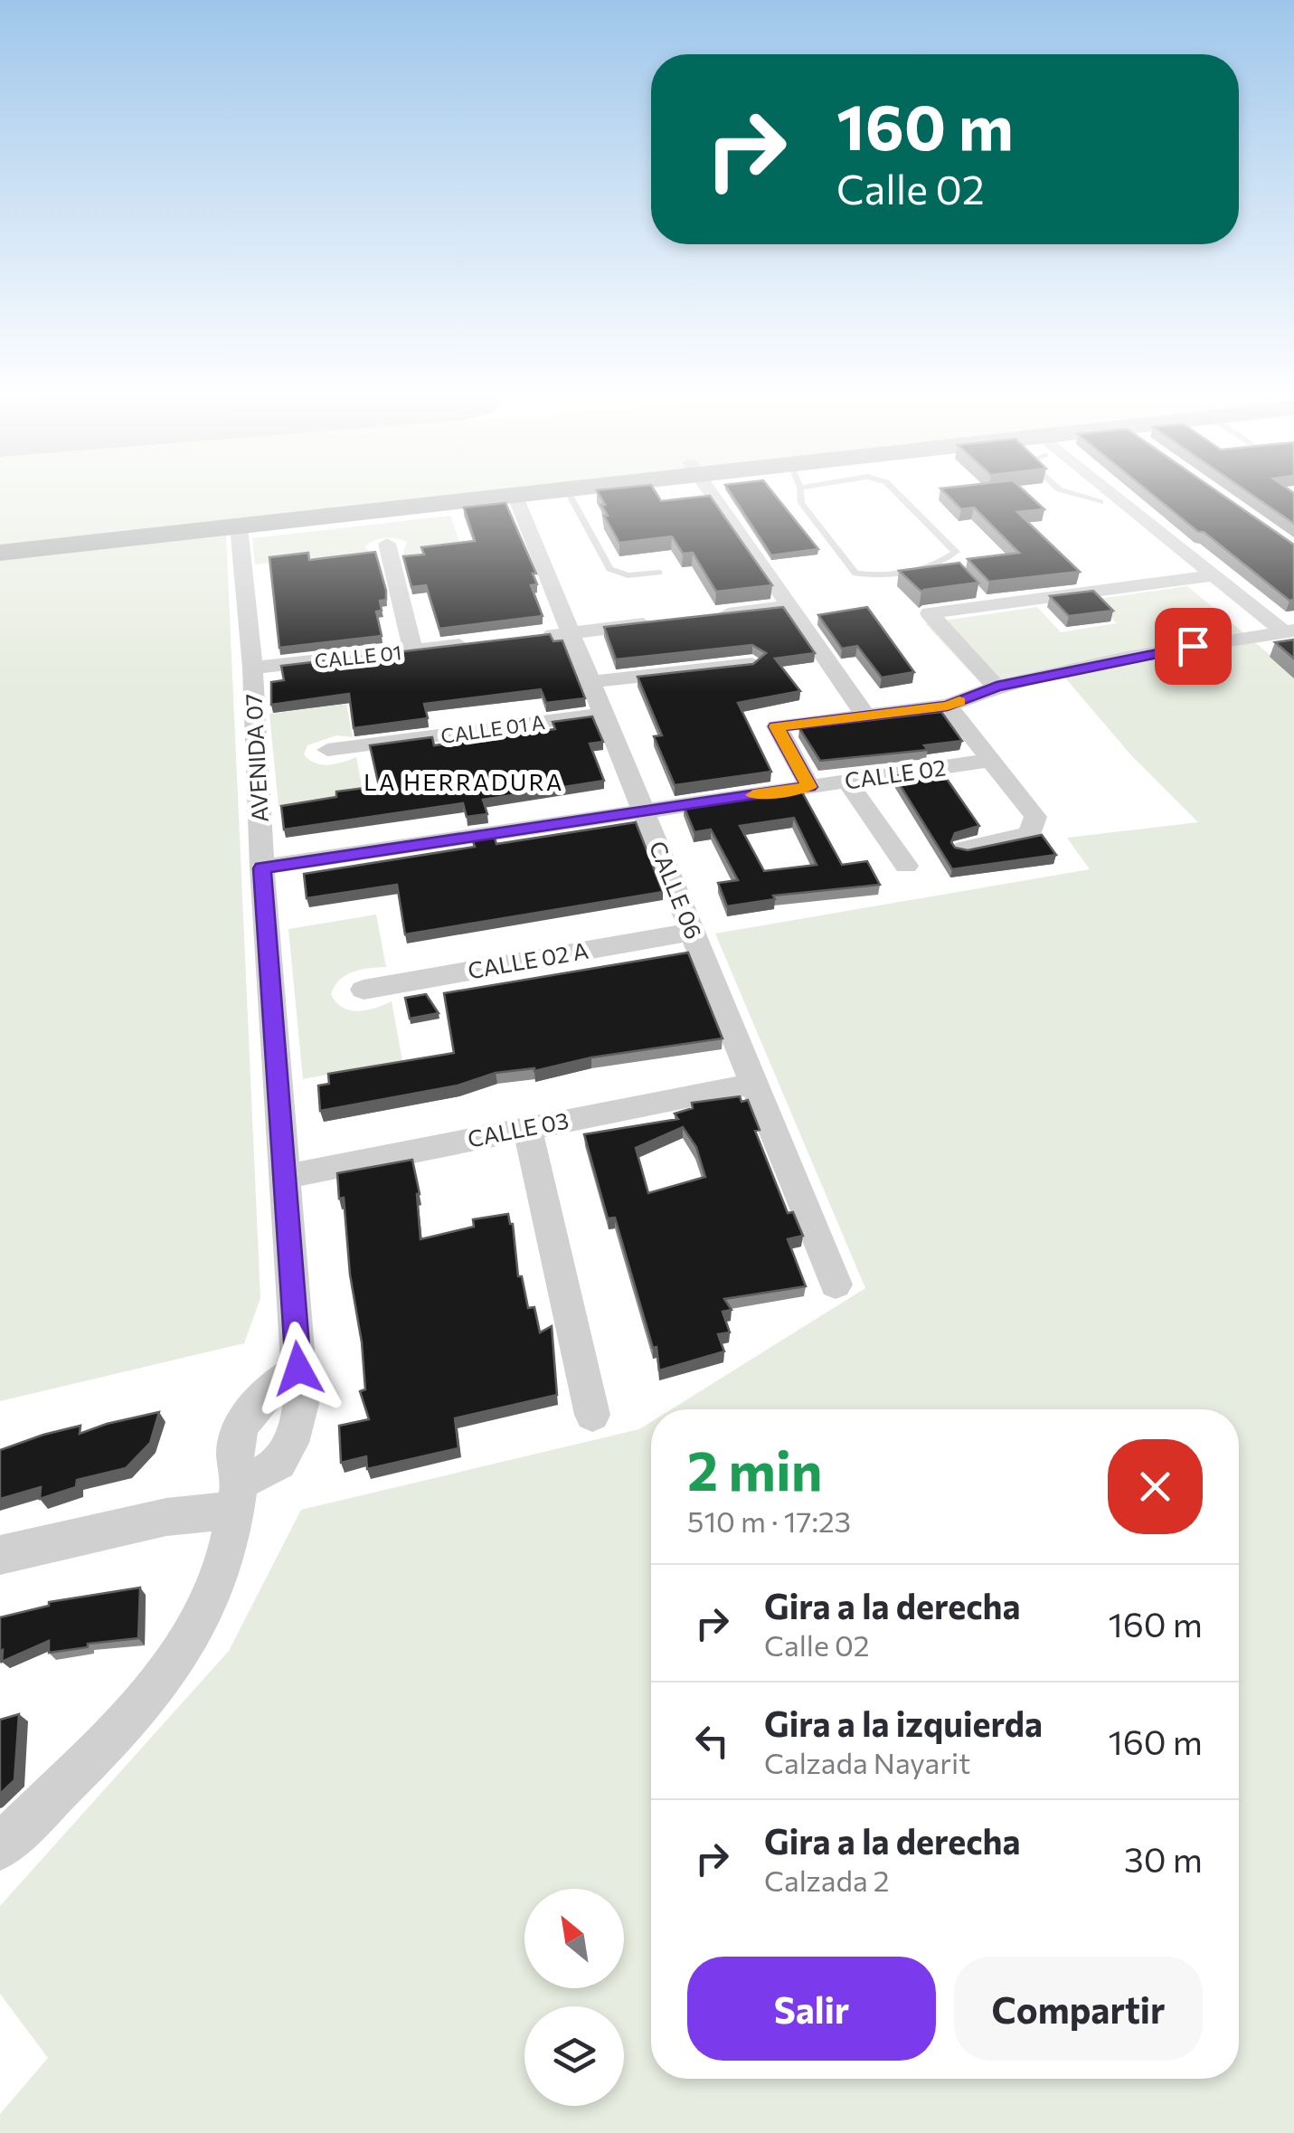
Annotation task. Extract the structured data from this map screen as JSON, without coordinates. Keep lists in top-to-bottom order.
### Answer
{
  "streets": {
    "street": [
      "CALLE 01",
      "CALLE 01 A",
      "AVENIDA 07",
      "CALLE 02",
      "CALLE 06",
      "CALLE 02 A",
      "CALLE 03"
    ]
  },
  "crossings": [
    ["CALLE 01", "AVENIDA 07"],
    ["CALLE 01 A", "CALLE 06"],
    ["AVENIDA 07", "CALLE 02"],
    ["AVENIDA 07", "CALLE 03"],
    ["CALLE 02", "CALLE 06"],
    ["CALLE 06", "CALLE 02 A"],
    ["CALLE 06", "CALLE 03"]
  ],
  "districts": ["LA HERRADURA"],
  "north": "top left",
  "page": {
    "turn": ["160 m", "Calle 02"],
    "heading": ["2 min", "510 m · 17:23"],
    "list": [
      {
        "name": "Gira a la derecha",
        "note": "Calle 02",
        "value": "160 m"
      },
      {
        "name": "Gira a la izquierda",
        "note": "Calzada Nayarit",
        "value": "160 m"
      },
      {
        "name": "Gira a la derecha",
        "note": "Calzada 2",
        "value": "30 m"
      }
    ],
    "buttons": ["Salir", "Compartir"]
  }
}
